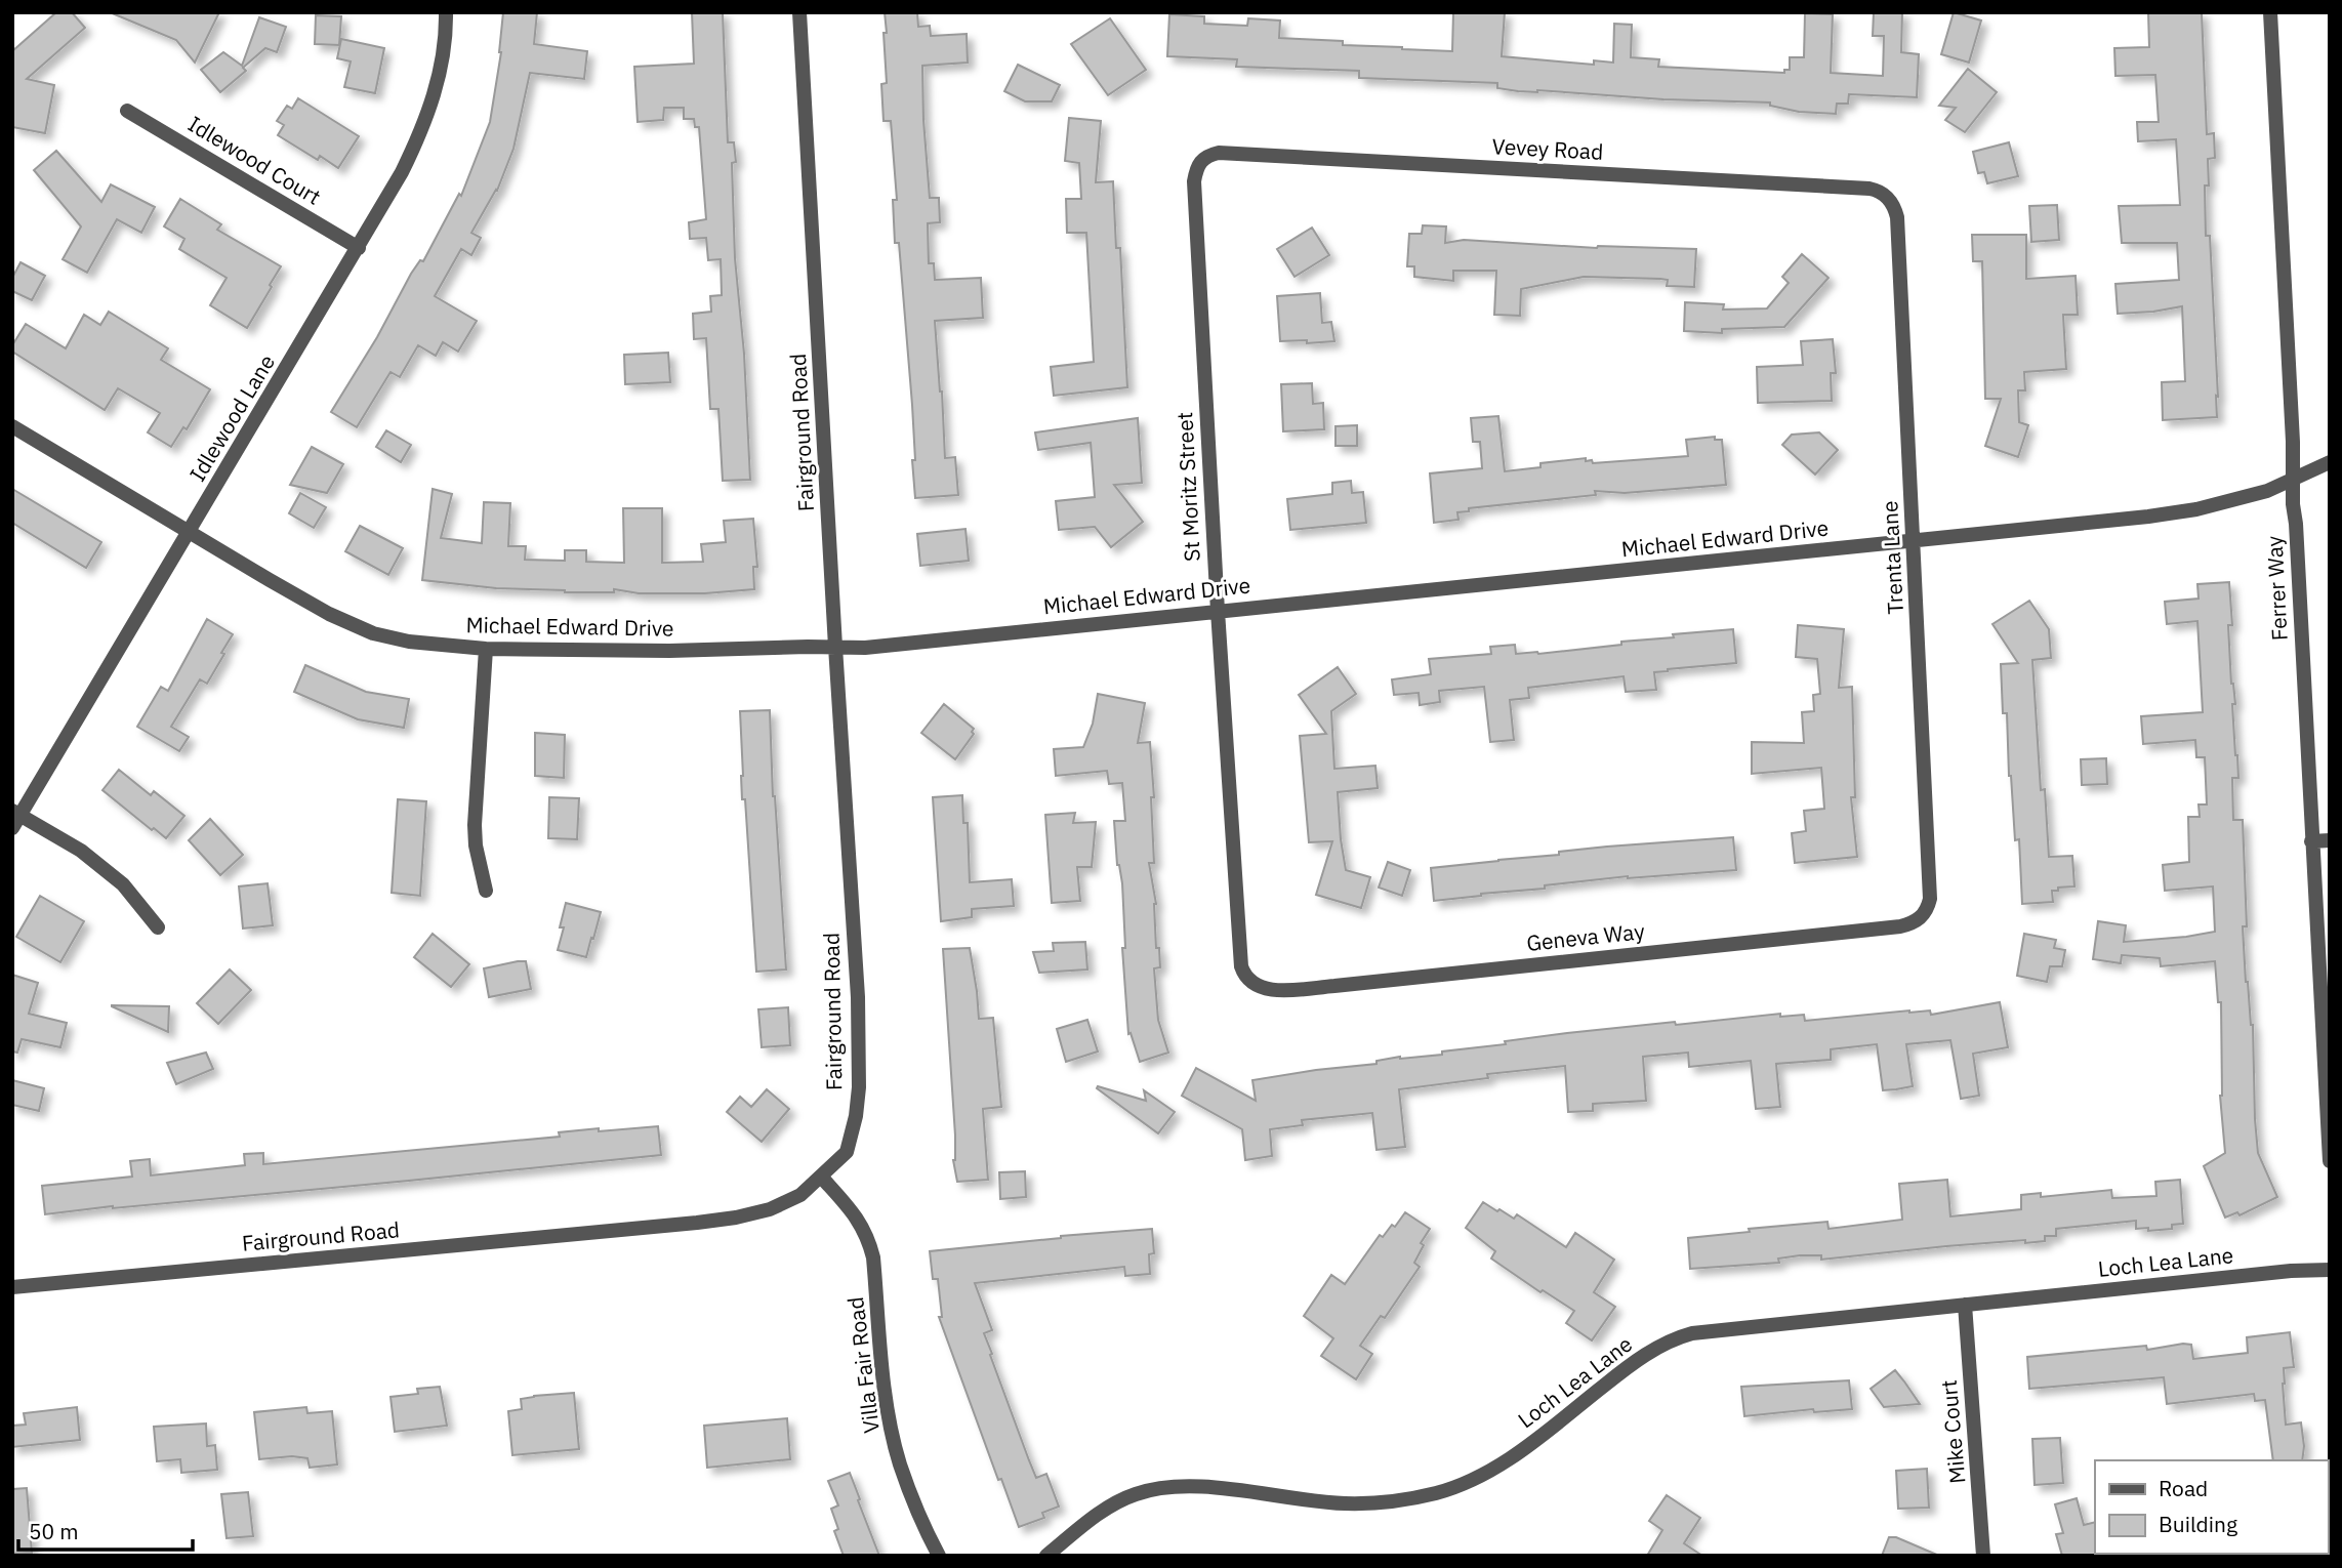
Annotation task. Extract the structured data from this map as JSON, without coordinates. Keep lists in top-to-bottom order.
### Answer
{
  "streets": {
    "street": [
      "Vevey Road",
      "Idlewood Court",
      "Idlewood Lane",
      "Fairground Road",
      "St Moritz Street",
      "Michael Edward Drive",
      "Trenta Lane",
      "Ferrer Way",
      "Geneva Way",
      "Loch Lea Lane",
      "Villa Fair Road",
      "Mike Court"
    ]
  },
  "crossings": [
    ["Vevey Road", "St Moritz Street"],
    ["Vevey Road", "Trenta Lane"],
    ["Idlewood Court", "Idlewood Lane"],
    ["Idlewood Lane", "Michael Edward Drive"],
    ["Fairground Road", "Michael Edward Drive"],
    ["Fairground Road", "Villa Fair Road"],
    ["St Moritz Street", "Michael Edward Drive"],
    ["St Moritz Street", "Geneva Way"],
    ["Michael Edward Drive", "Trenta Lane"],
    ["Michael Edward Drive", "Ferrer Way"],
    ["Trenta Lane", "Geneva Way"],
    ["Loch Lea Lane", "Mike Court"]
  ],
  "legend": ["Road", "Building"],
  "scale_bar": "50 m"
}
